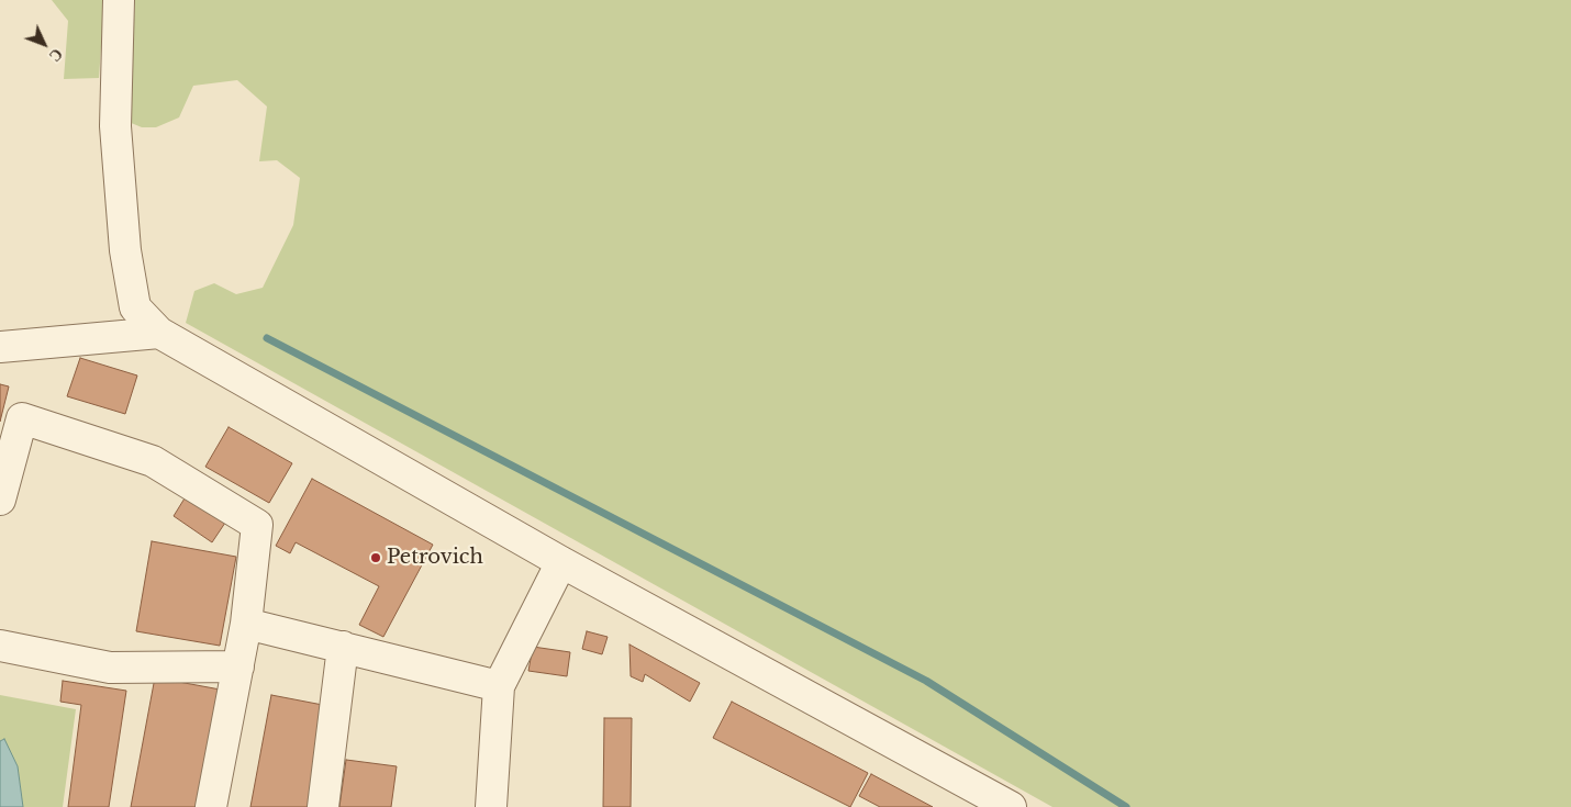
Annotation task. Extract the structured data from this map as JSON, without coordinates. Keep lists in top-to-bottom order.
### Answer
{
  "places": ["Petrovich"],
  "north": "bottom right"
}
